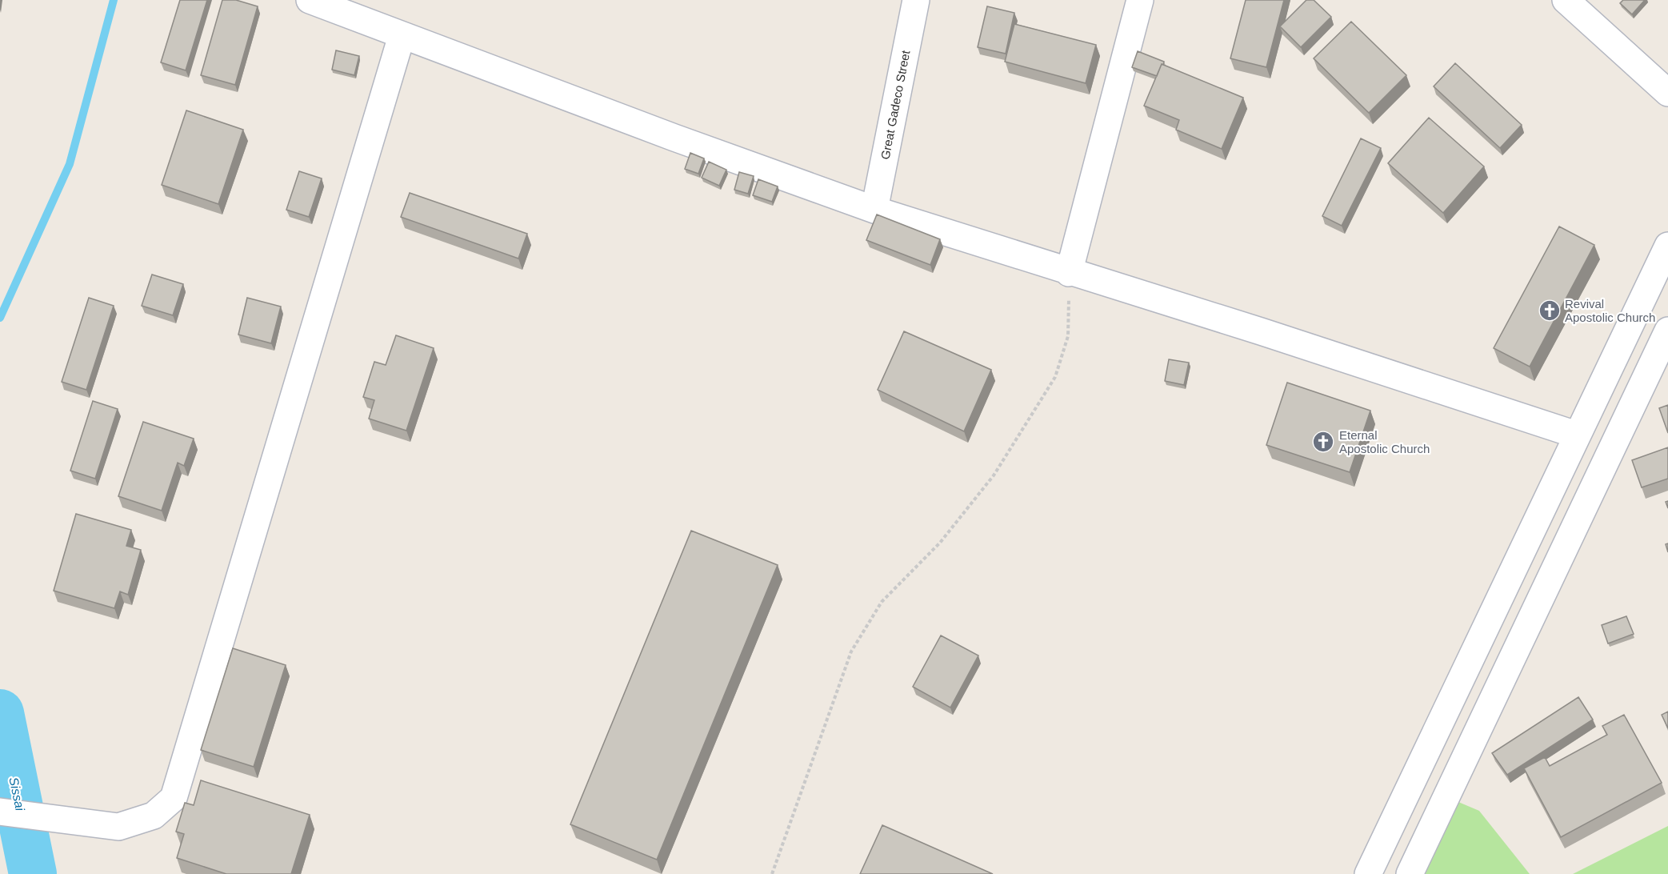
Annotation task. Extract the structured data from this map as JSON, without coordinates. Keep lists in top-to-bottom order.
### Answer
{
  "streets": {
    "street": ["Great Gadeco Street"]
  },
  "water": ["Sissai"],
  "places": {
    "church": ["Revival Apostolic Church", "Eternal Apostolic Church"]
  }
}
